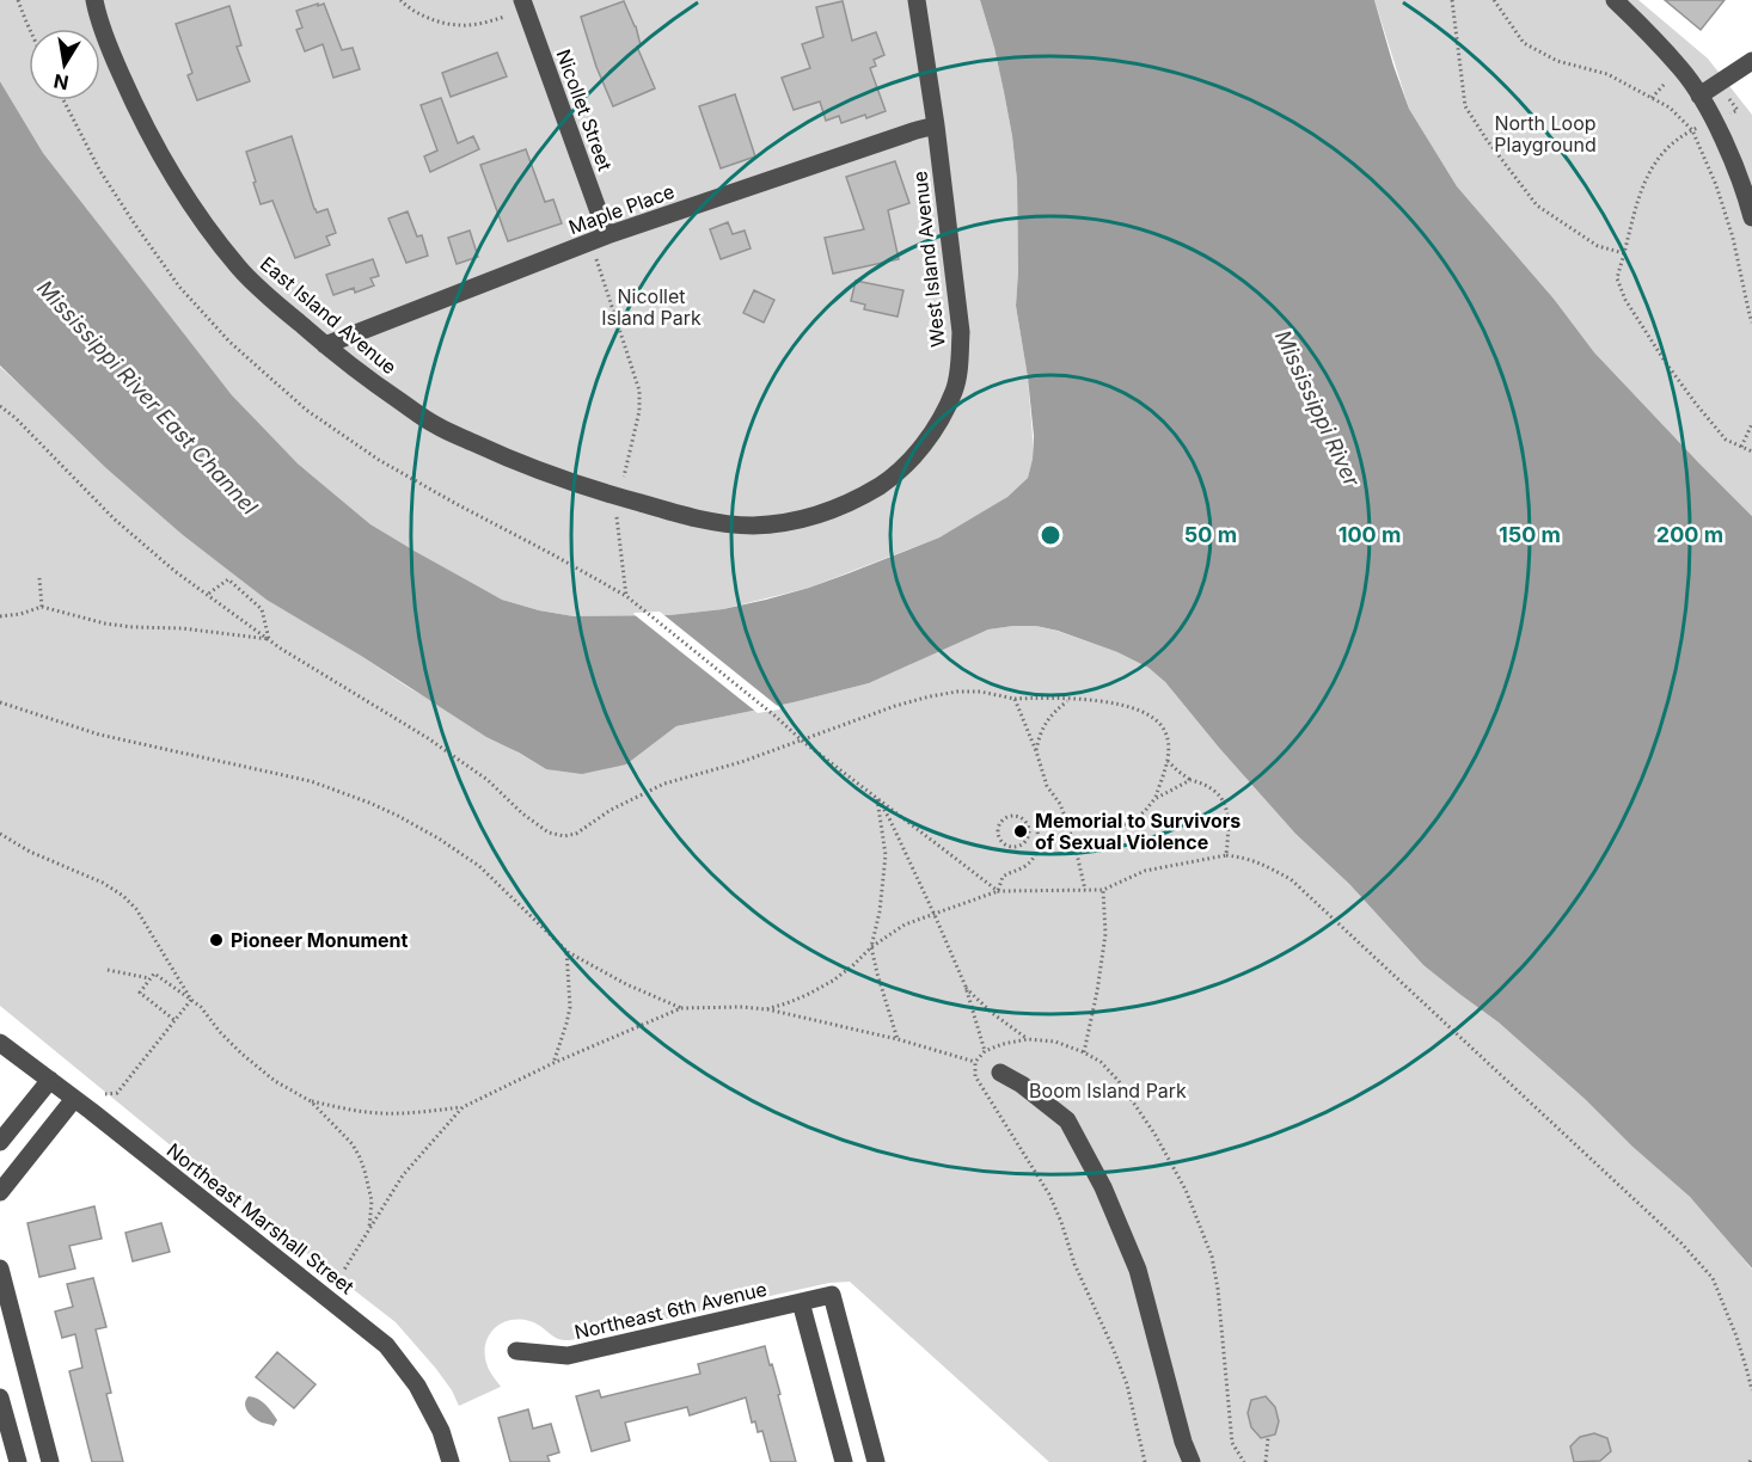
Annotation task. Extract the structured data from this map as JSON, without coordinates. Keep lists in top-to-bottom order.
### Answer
{
  "streets": {
    "street": [
      "Nicollet Street",
      "Maple Place",
      "West Island Avenue",
      "East Island Avenue",
      "Northeast Marshall Street",
      "Northeast 6th Avenue"
    ]
  },
  "crossings": [
    ["Nicollet Street", "Maple Place"],
    ["Maple Place", "West Island Avenue"],
    ["Maple Place", "East Island Avenue"],
    ["West Island Avenue", "East Island Avenue"]
  ],
  "water": ["Mississippi River East Channel", "Mississippi River"],
  "parks": ["North Loop Playground", "Nicollet Island Park", "Boom Island Park"],
  "places": ["Memorial to Survivors of Sexual Violence", "Pioneer Monument"],
  "north": "bottom",
  "rings": [
    "50 m",
    "100 m",
    "150 m",
    "200 m"
  ]
}
